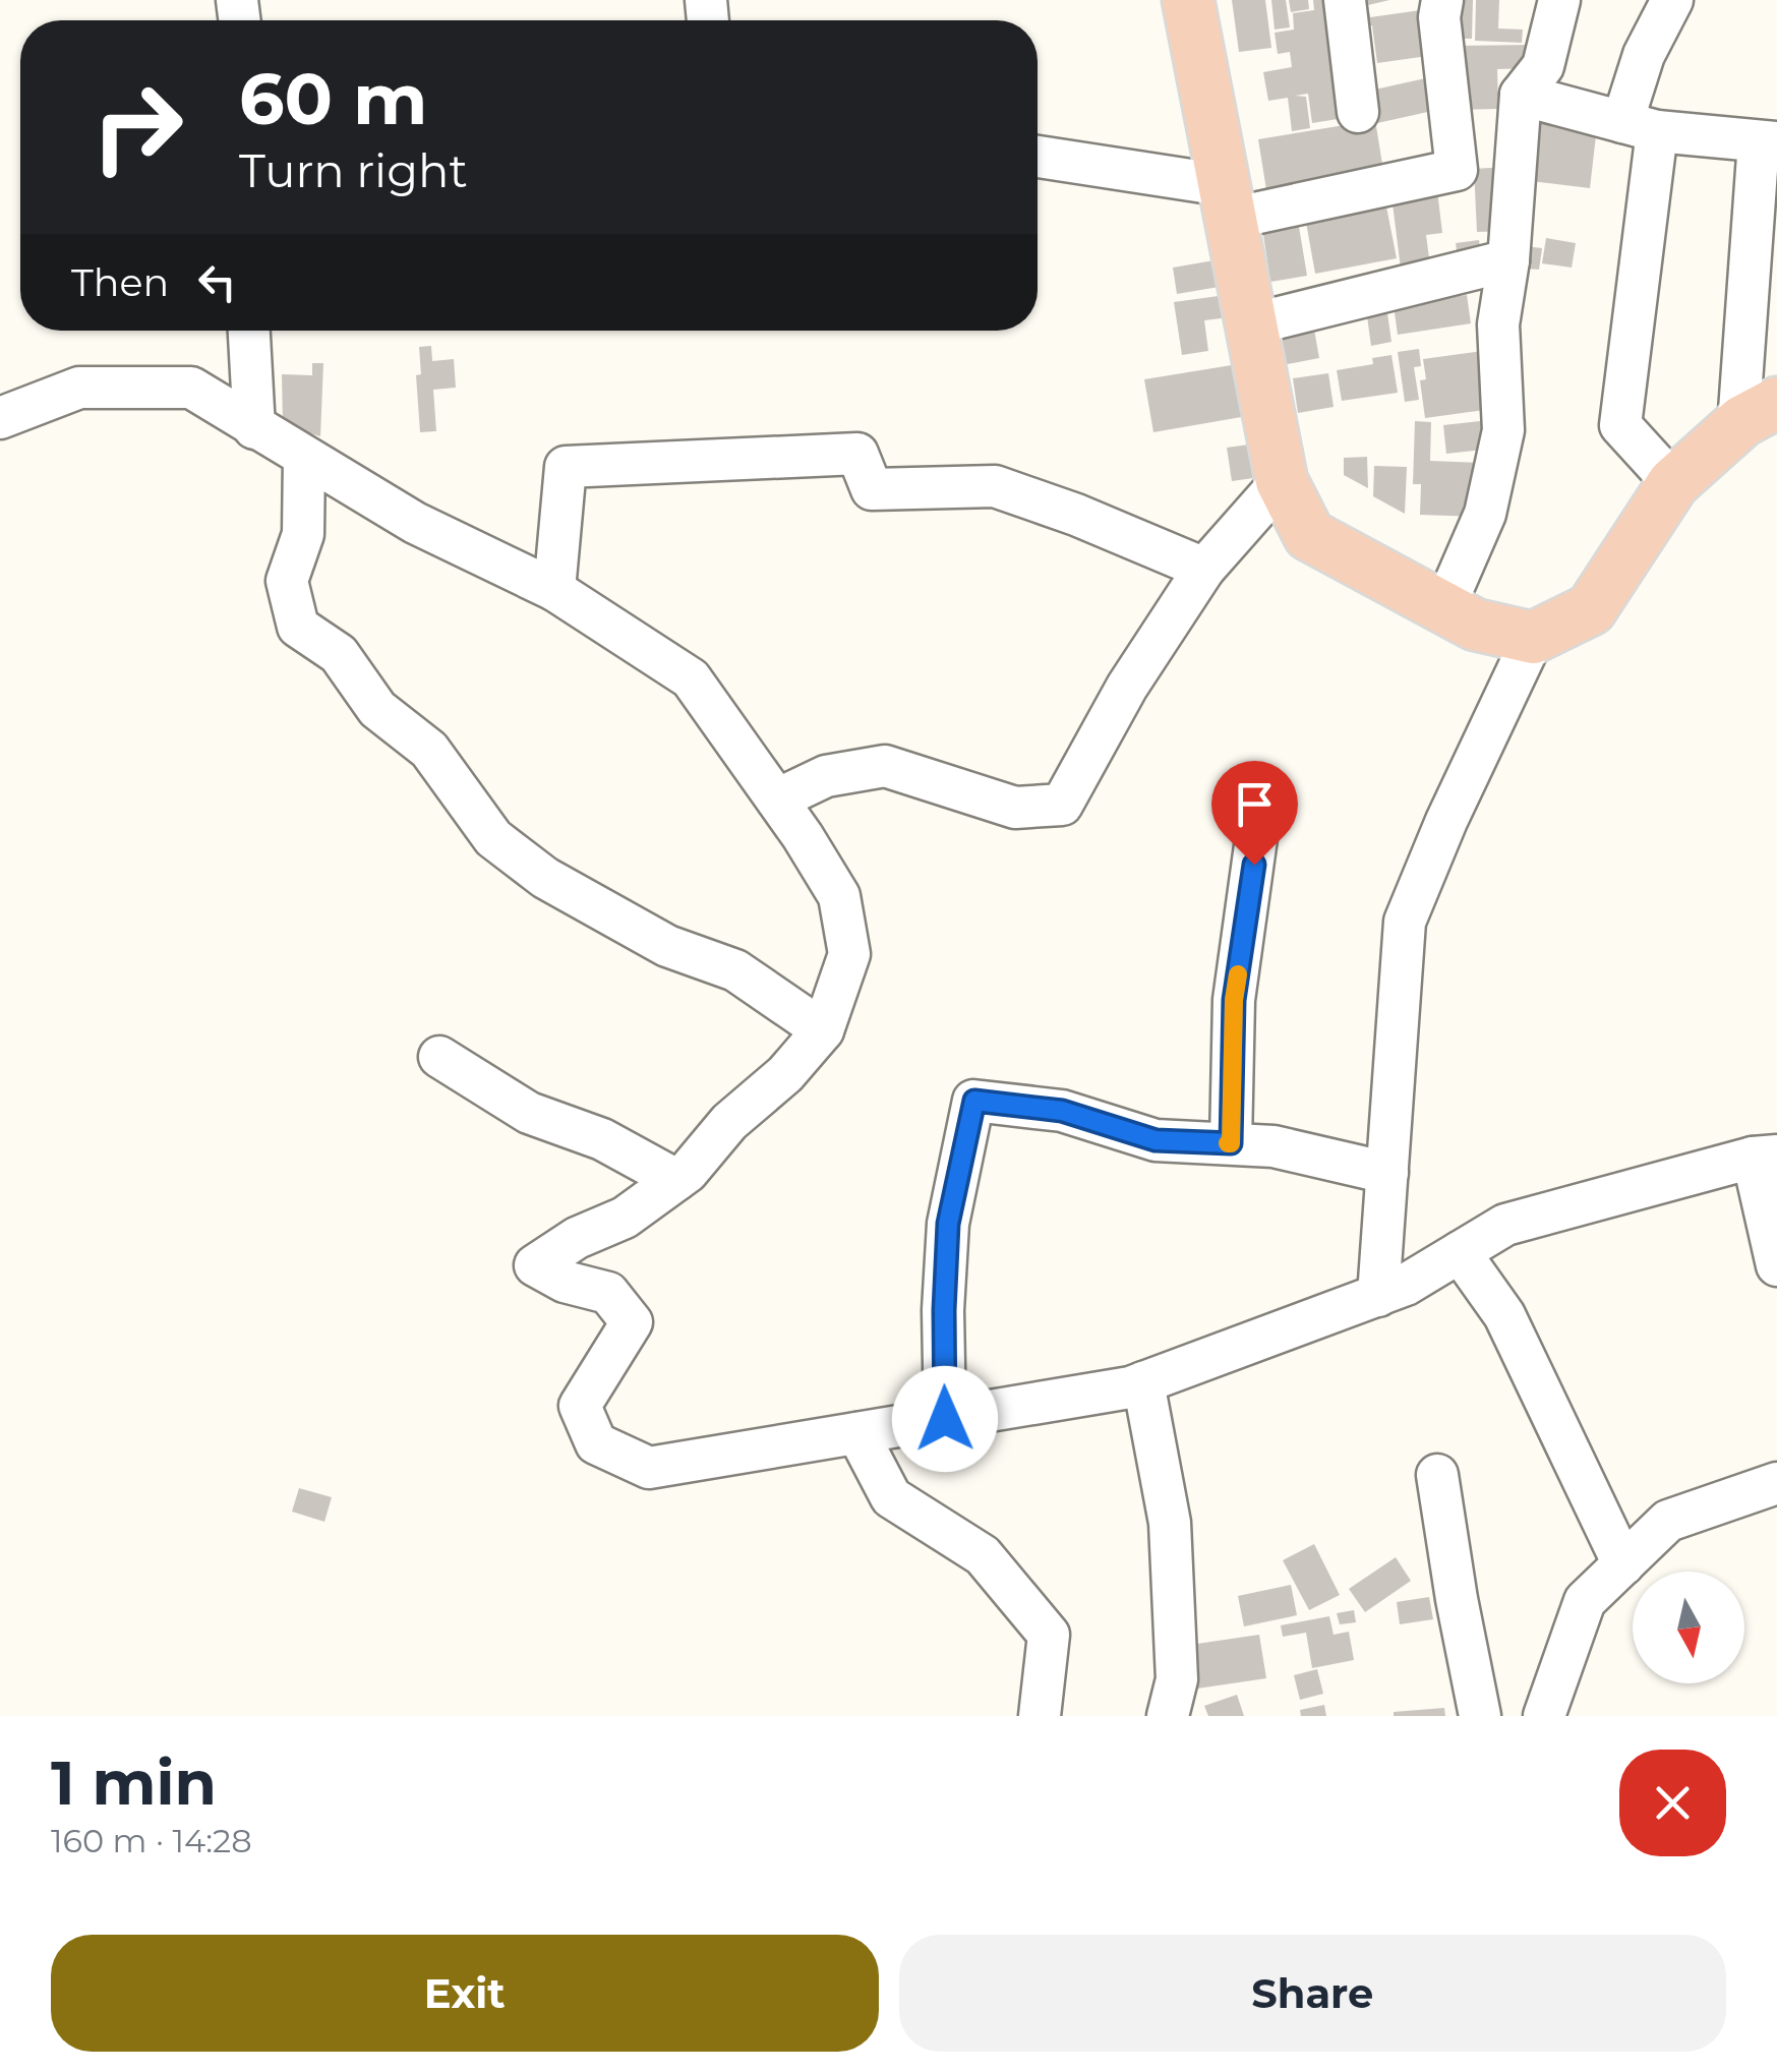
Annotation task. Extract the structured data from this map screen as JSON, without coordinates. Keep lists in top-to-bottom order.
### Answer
{
  "north": "bottom",
  "page": {
    "turn": ["60 m", "Turn right"],
    "then": "Then",
    "heading": ["1 min", "160 m · 14:28"],
    "buttons": ["Exit", "Share"]
  }
}
